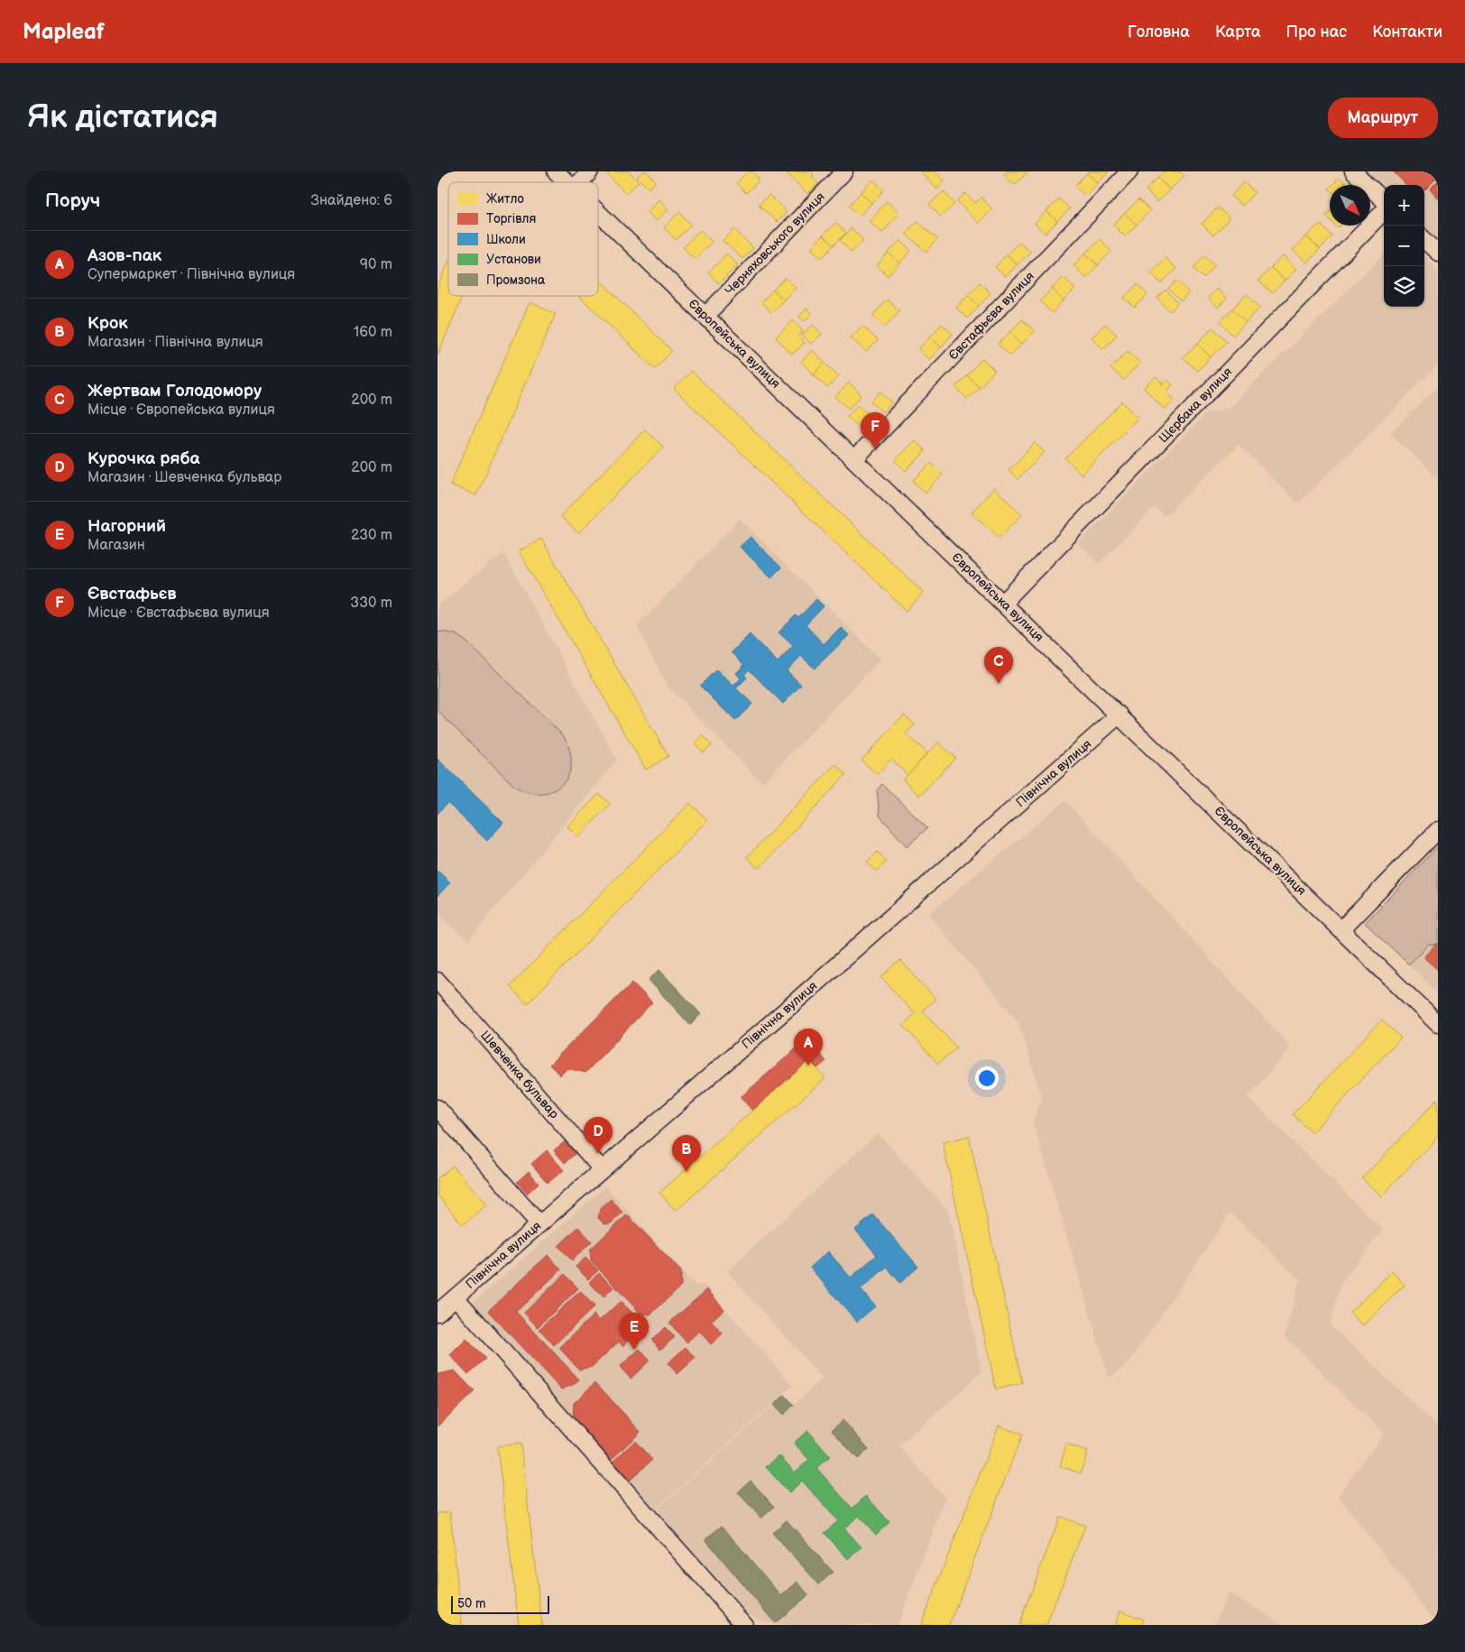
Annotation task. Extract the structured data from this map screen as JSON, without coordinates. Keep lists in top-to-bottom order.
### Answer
{
  "streets": {
    "street": [
      "Черняховського вулиця",
      "Євстафьєва вулиця",
      "Європейська вулиця",
      "Щєрбака вулиця",
      "Північна вулиця",
      "Шевченка бульвар"
    ]
  },
  "crossings": [
    ["Черняховського вулиця", "Європейська вулиця"],
    ["Євстафьєва вулиця", "Європейська вулиця"],
    ["Європейська вулиця", "Щєрбака вулиця"],
    ["Європейська вулиця", "Північна вулиця"],
    ["Північна вулиця", "Шевченка бульвар"]
  ],
  "legend": [
    "Житло",
    "Торгівля",
    "Школи",
    "Установи",
    "Промзона"
  ],
  "scale_bar": "50 m",
  "north": "bottom right",
  "page": {
    "header": "Mapleaf",
    "nav": [
      "Головна",
      "Карта",
      "Про нас",
      "Контакти"
    ],
    "buttons": "Маршрут",
    "title": "Як дістатися",
    "heading": ["Поруч", "Знайдено: 6"],
    "map_buttons": ["+", "−"],
    "list": [
      {
        "mark": "A",
        "name": "Азов-пак",
        "note": "Супермаркет · Північна вулиця",
        "value": "90 m"
      },
      {
        "mark": "B",
        "name": "Крок",
        "note": "Магазин · Північна вулиця",
        "value": "160 m"
      },
      {
        "mark": "C",
        "name": "Жертвам Голодомору",
        "note": "Місце · Європейська вулиця",
        "value": "200 m"
      },
      {
        "mark": "D",
        "name": "Курочка ряба",
        "note": "Магазин · Шевченка бульвар",
        "value": "200 m"
      },
      {
        "mark": "E",
        "name": "Нагорний",
        "note": "Магазин",
        "value": "230 m"
      },
      {
        "mark": "F",
        "name": "Євстафьєв",
        "note": "Місце · Євстафьєва вулиця",
        "value": "330 m"
      }
    ],
    "pins": [
      "F",
      "C",
      "A",
      "D",
      "B",
      "E"
    ],
    "scale": "50 m"
  }
}
